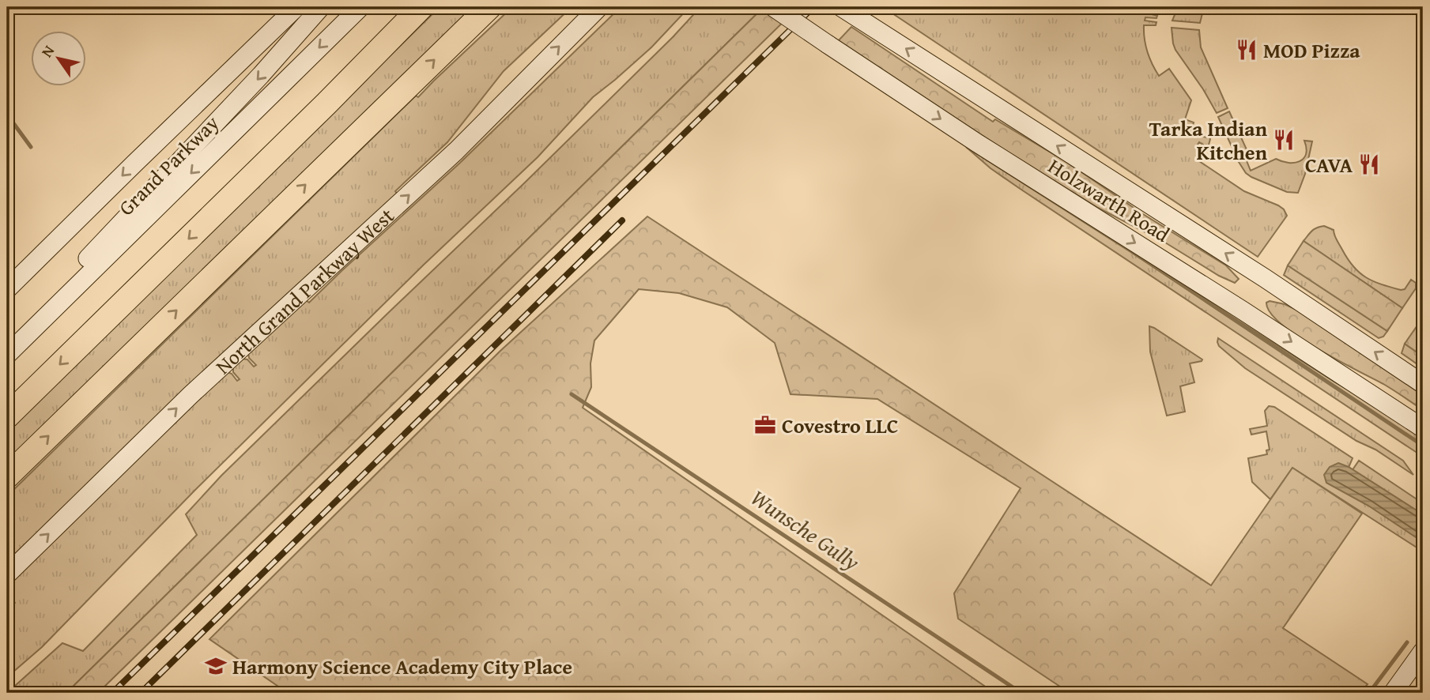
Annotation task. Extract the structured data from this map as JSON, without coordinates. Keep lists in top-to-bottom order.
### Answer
{
  "streets": {
    "main road": ["Grand Parkway", "Holzwarth Road", "North Grand Parkway West"]
  },
  "one_way": ["North Grand Parkway West"],
  "water": ["Wunsche Gully"],
  "places": {
    "restaurant": ["MOD Pizza", "Tarka Indian Kitchen", "CAVA"],
    "office": ["Covestro LLC"],
    "school or university": ["Harmony Science Academy City Place"]
  },
  "north": "top left"
}
